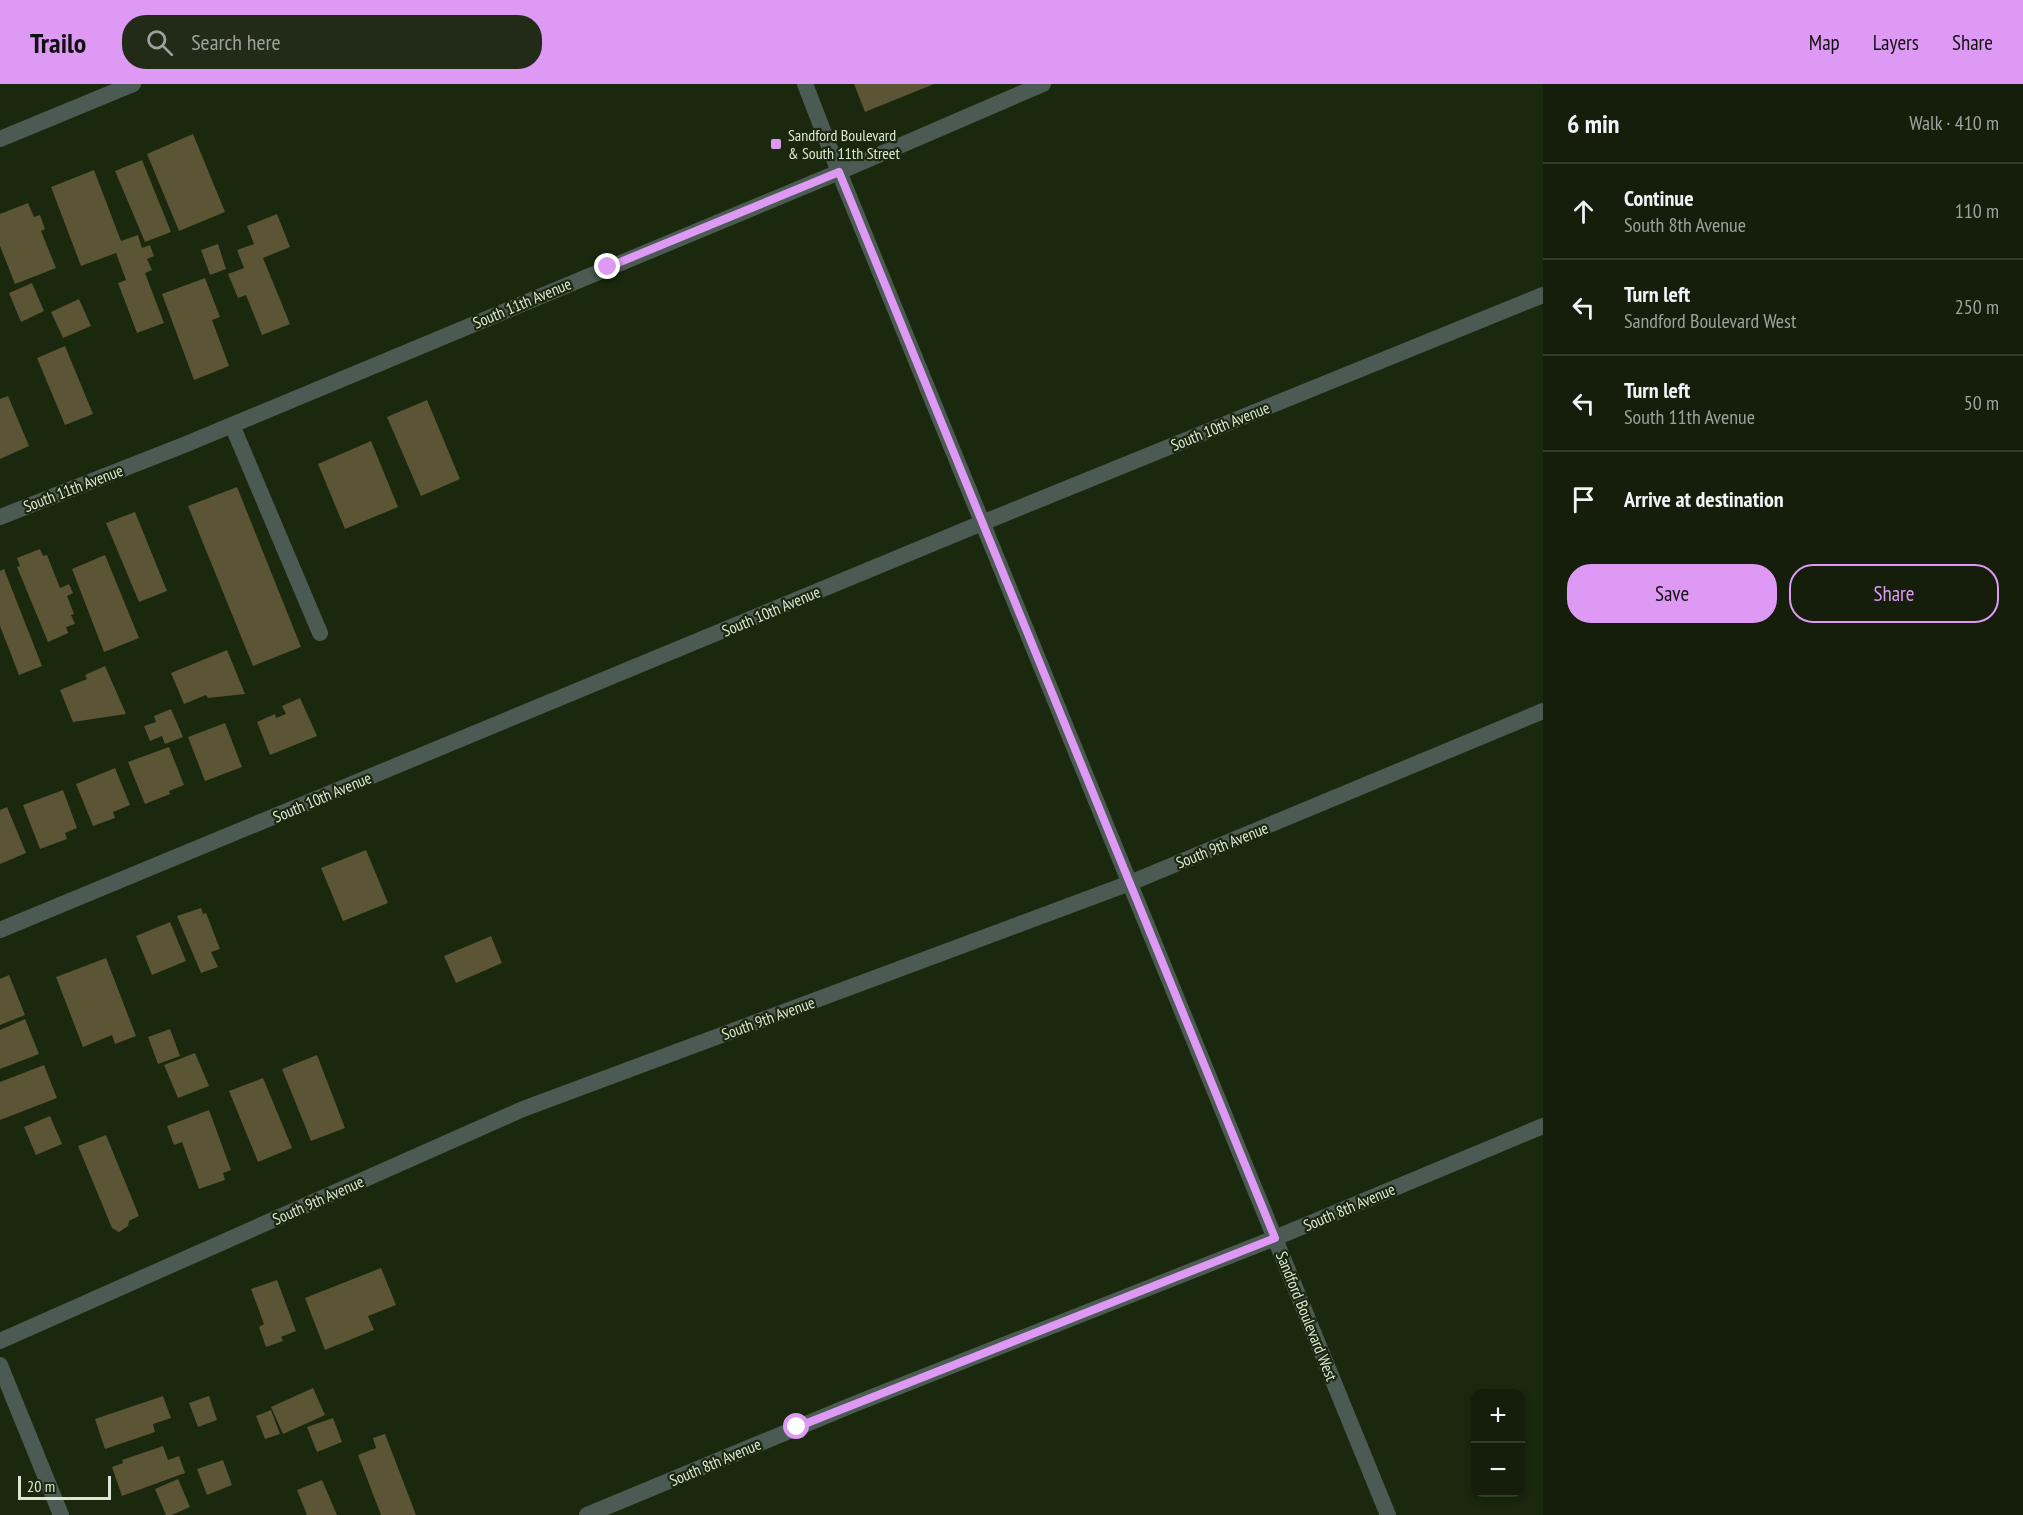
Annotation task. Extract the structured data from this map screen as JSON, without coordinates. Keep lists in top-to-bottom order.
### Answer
{
  "streets": {
    "street": [
      "South 11th Avenue",
      "South 10th Avenue",
      "South 9th Avenue",
      "South 8th Avenue",
      "Sandford Boulevard West"
    ]
  },
  "crossings": [
    ["South 11th Avenue", "Sandford Boulevard West"],
    ["South 10th Avenue", "Sandford Boulevard West"],
    ["South 9th Avenue", "Sandford Boulevard West"],
    ["South 8th Avenue", "Sandford Boulevard West"]
  ],
  "places": {
    "transit": ["Sandford Boulevard & South 11th Street"]
  },
  "scale_bar": "20 m",
  "page": {
    "header": "Trailo",
    "search": "Search here",
    "nav": ["Map", "Layers", "Share"],
    "heading": ["6 min", "Walk · 410 m"],
    "list": [
      ["Continue", "South 8th Avenue", "110 m"],
      ["Turn left", "Sandford Boulevard West", "250 m"],
      ["Turn left", "South 11th Avenue", "50 m"],
      "Arrive at destination"
    ],
    "buttons": ["Save", "Share"],
    "map_buttons": ["+", "−"],
    "scale": "20 m"
  }
}
